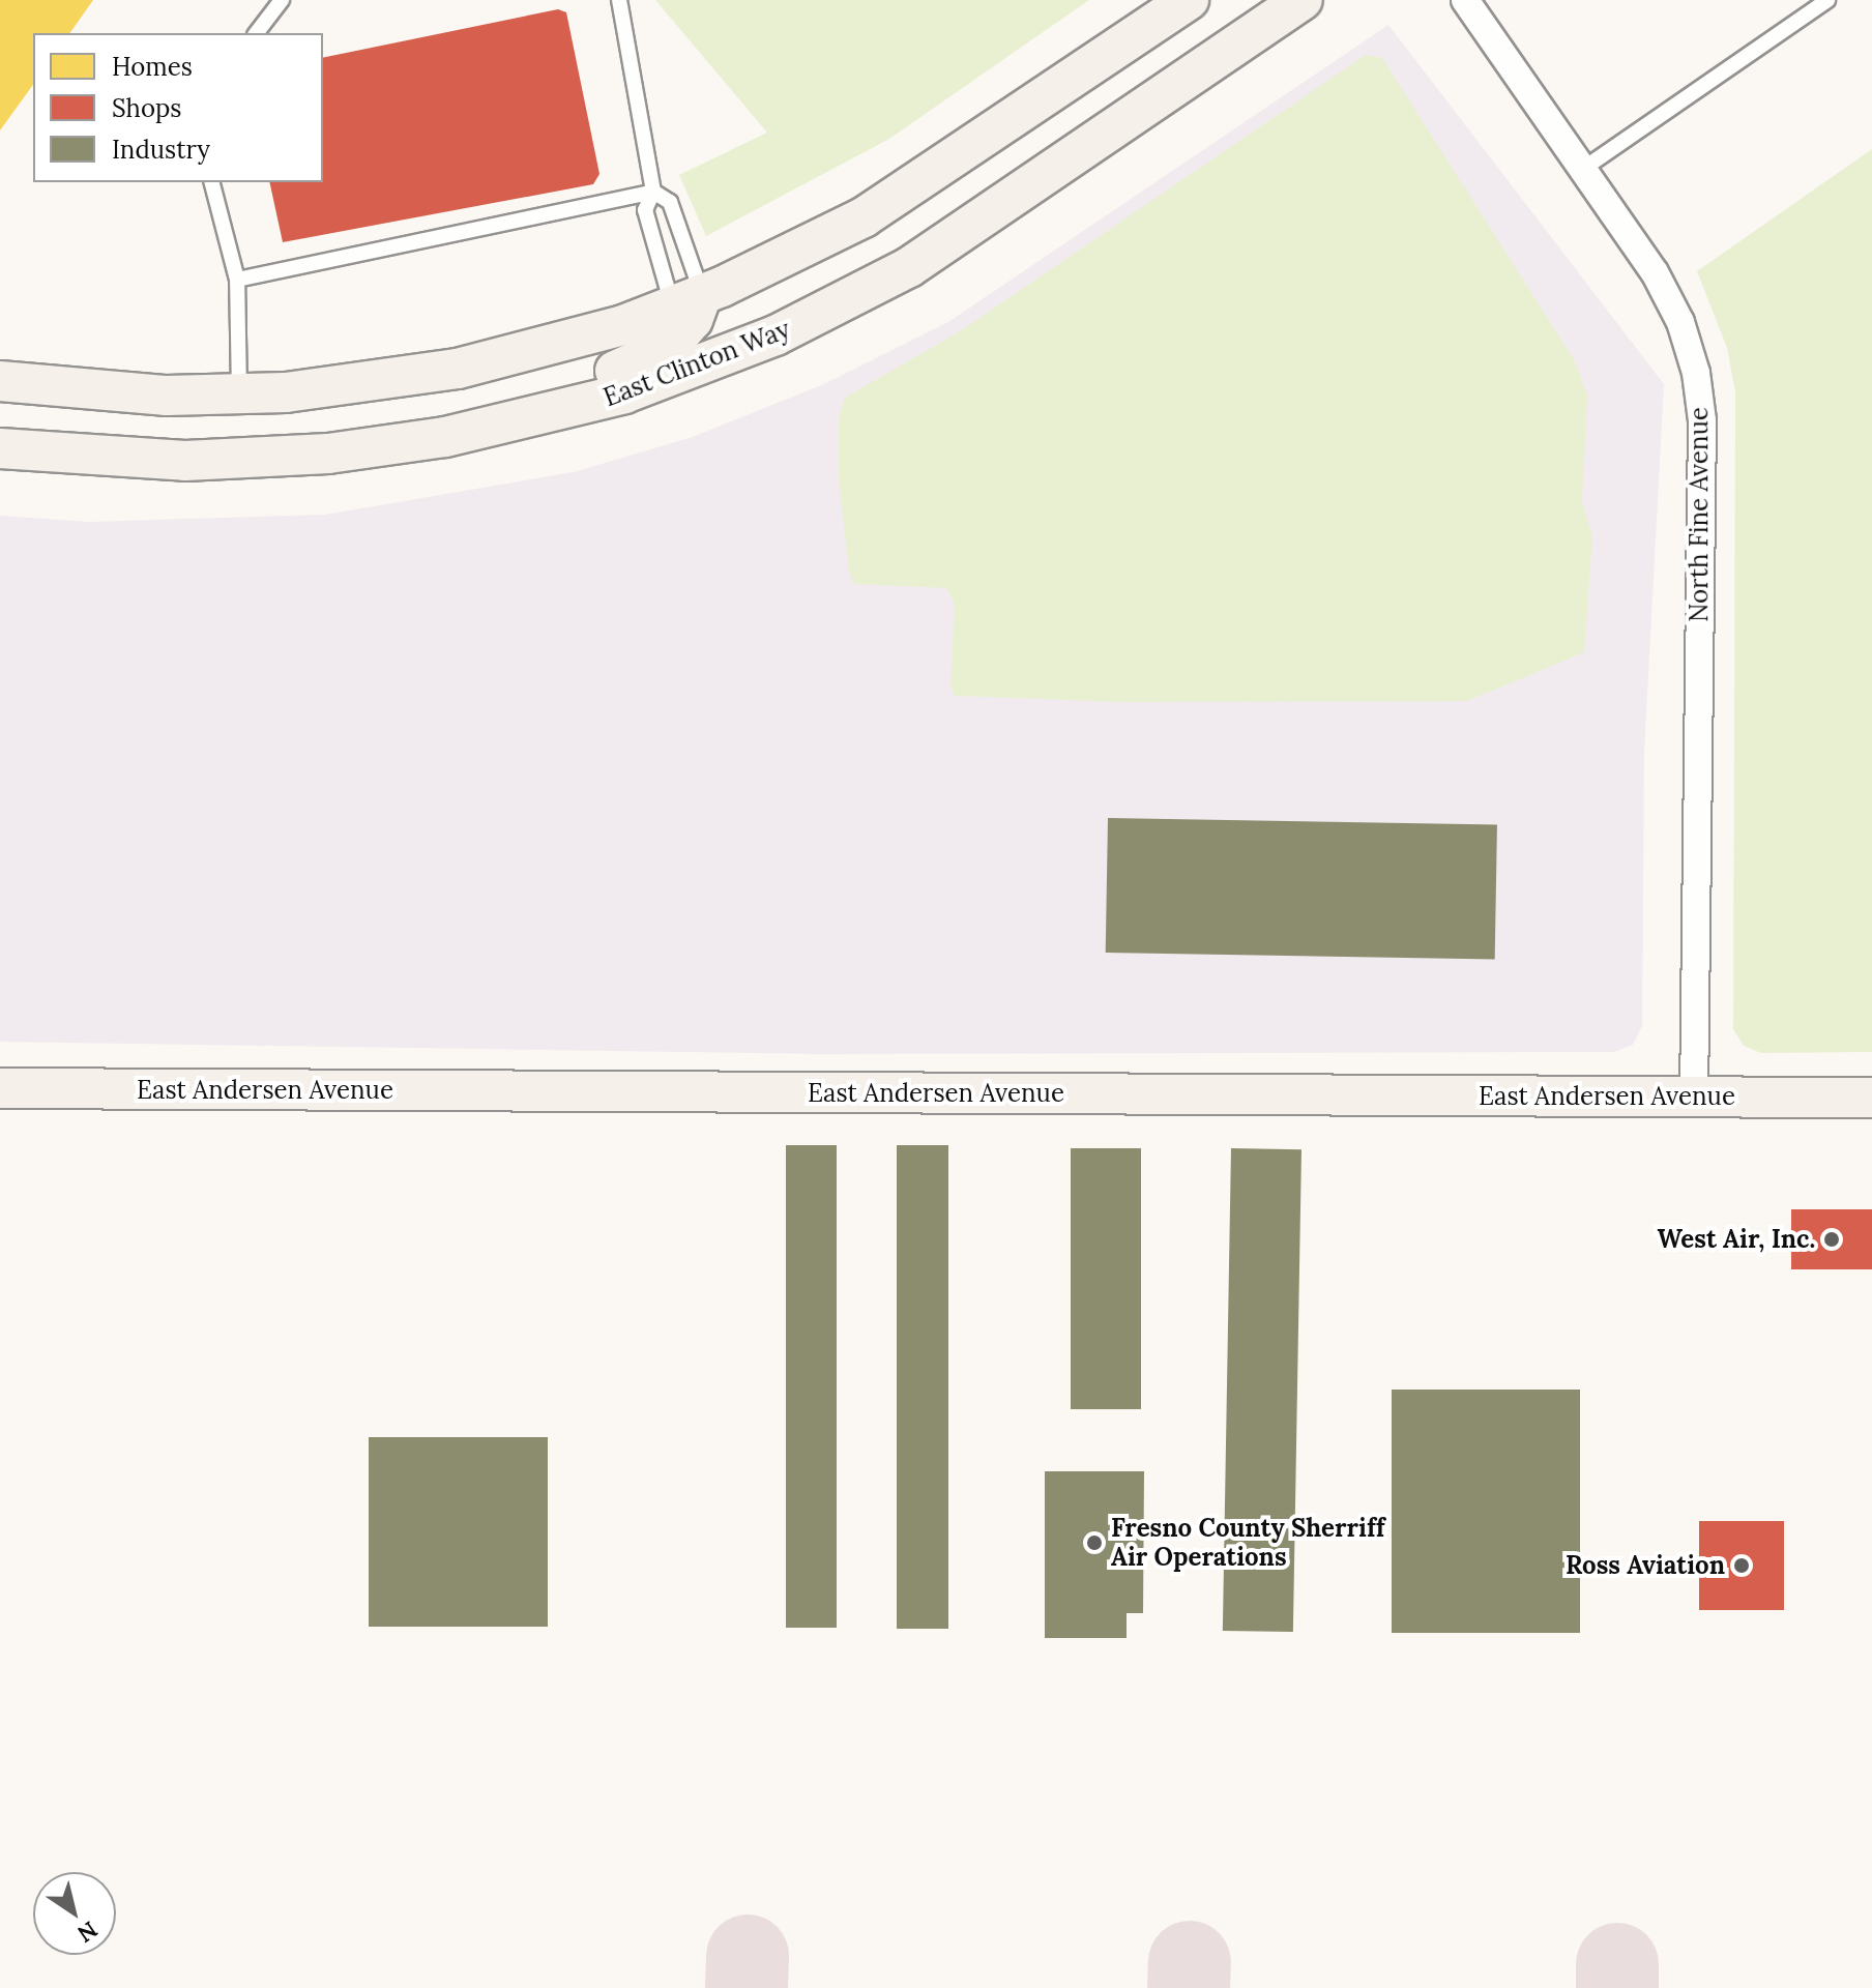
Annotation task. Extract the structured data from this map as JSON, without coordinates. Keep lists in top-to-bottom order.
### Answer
{
  "streets": {
    "main road": ["East Clinton Way", "East Andersen Avenue"],
    "street": ["North Fine Avenue"]
  },
  "crossings": [
    ["North Fine Avenue", "East Andersen Avenue"]
  ],
  "places": ["West Air, Inc.", "Fresno County Sherriff Air Operations", "Ross Aviation"],
  "legend": ["Homes", "Shops", "Industry"],
  "north": "bottom right"
}
